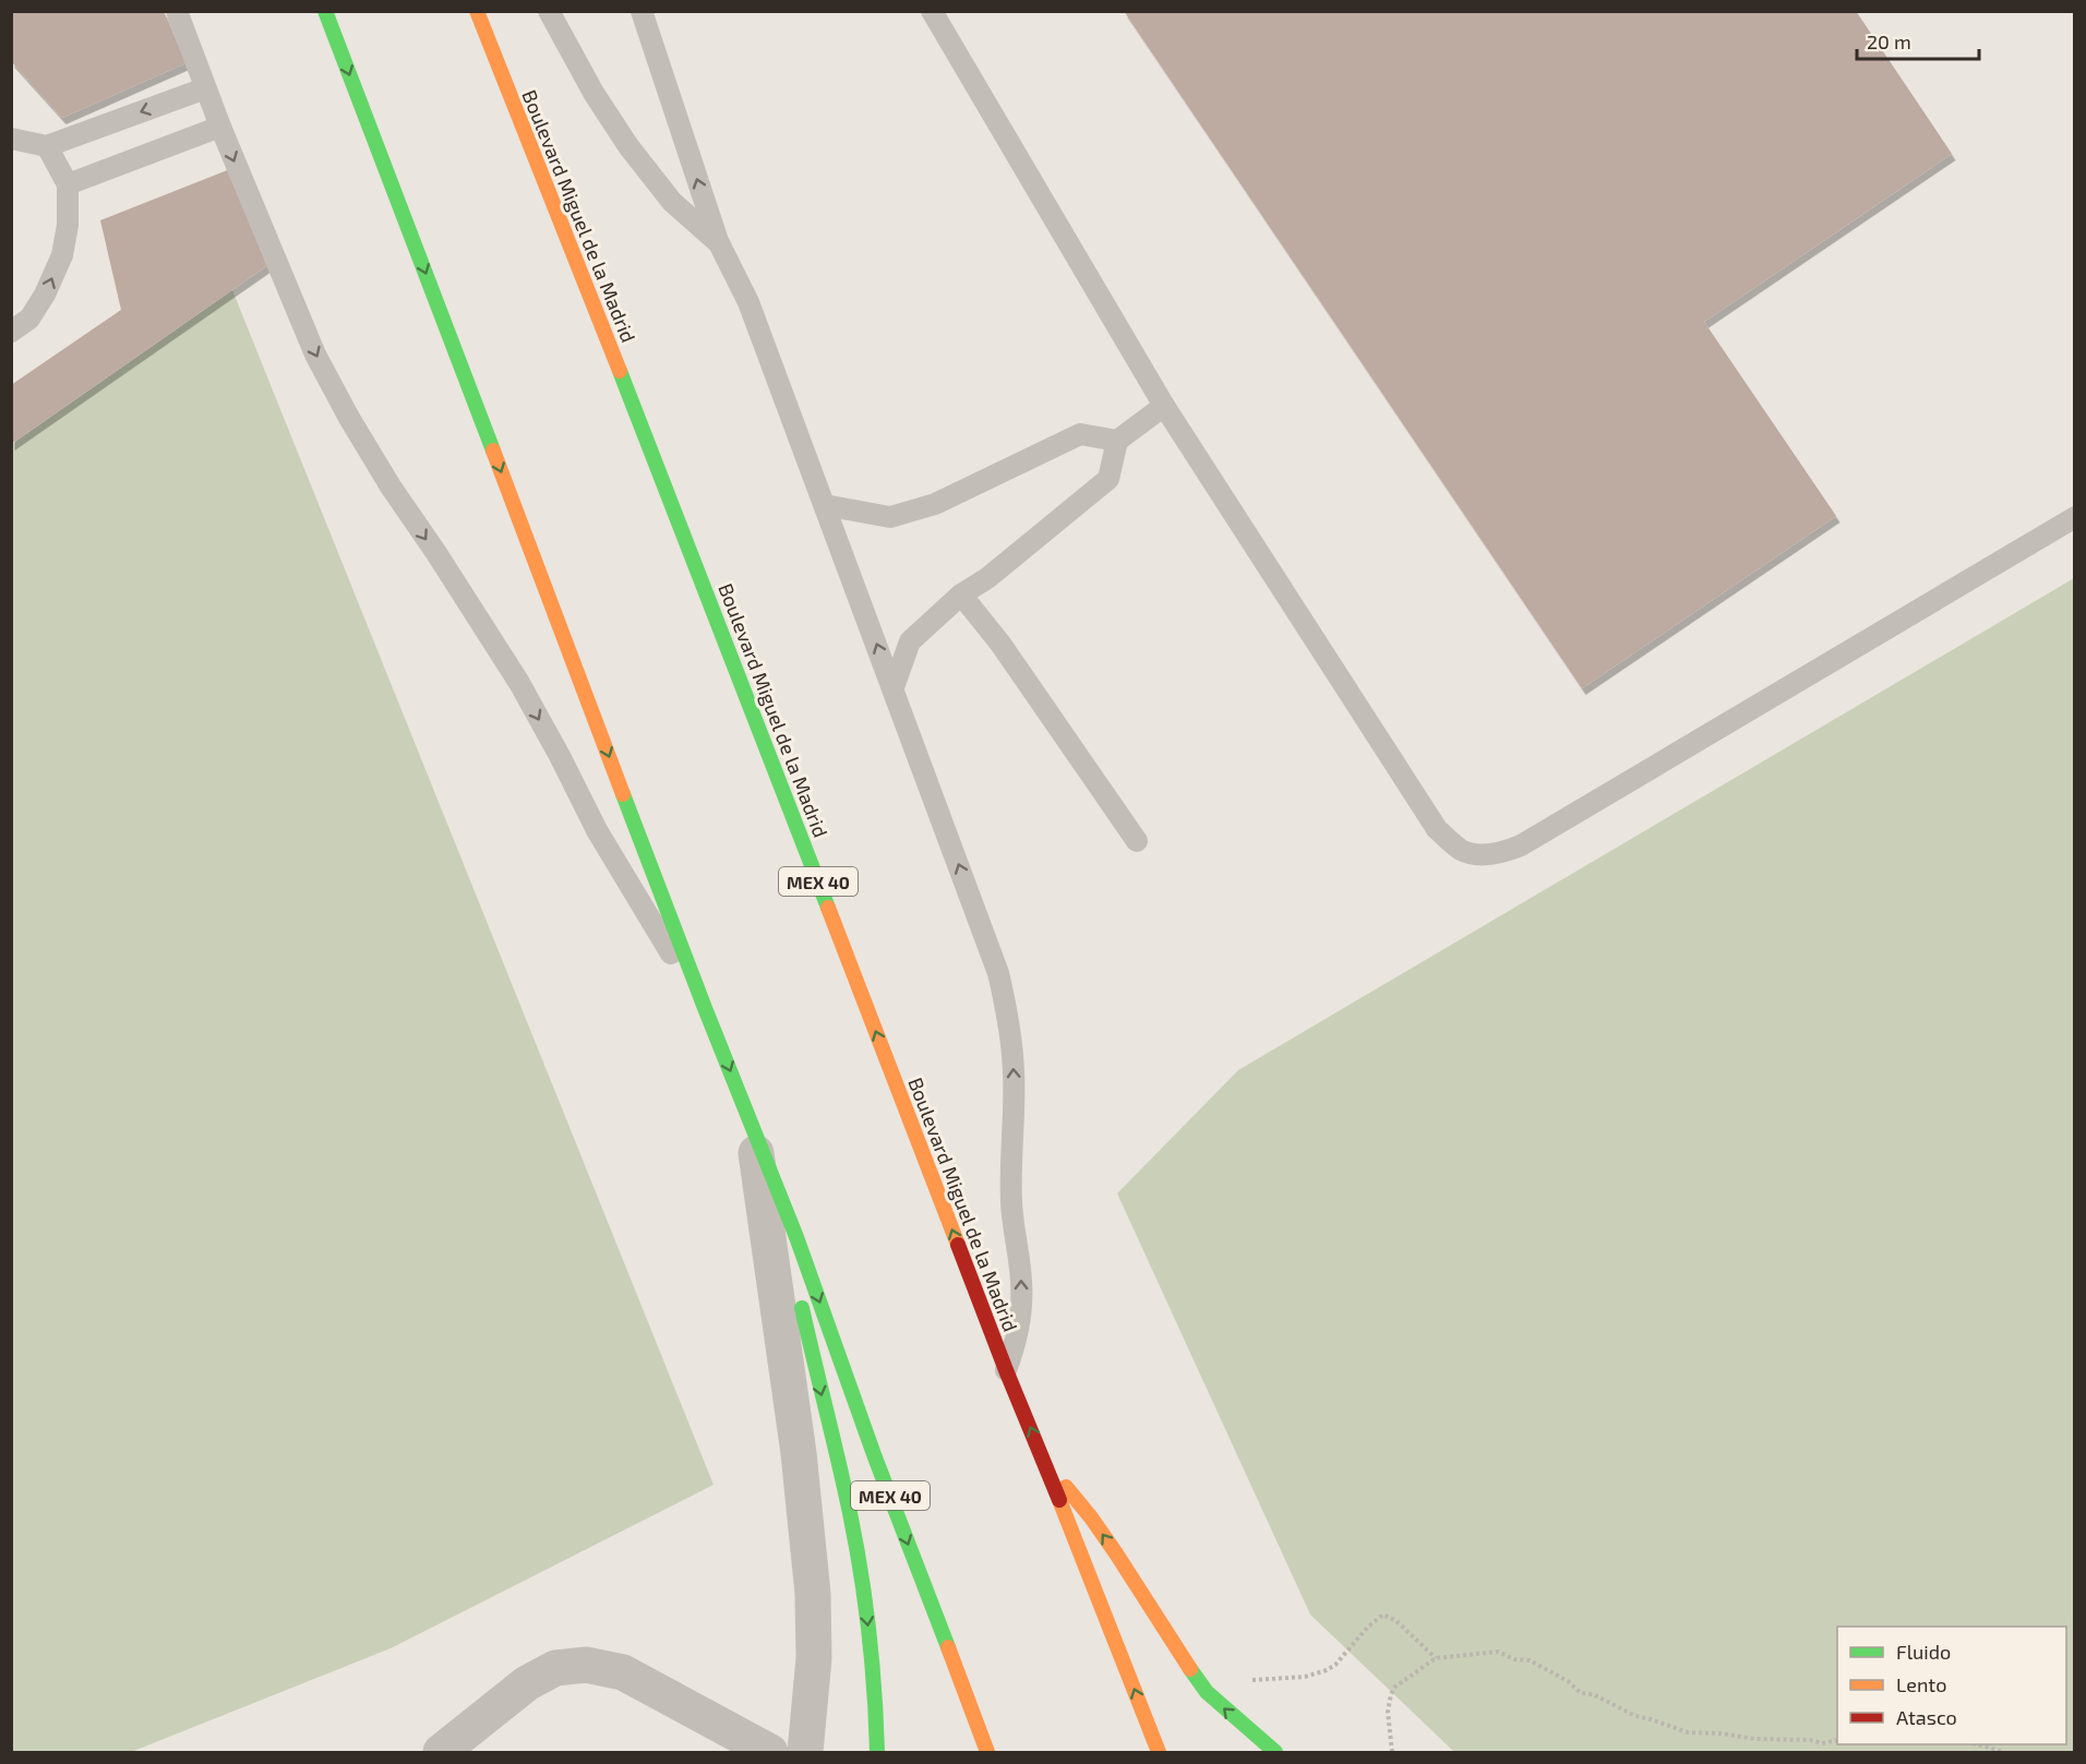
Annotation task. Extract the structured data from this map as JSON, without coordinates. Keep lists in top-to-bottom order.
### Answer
{
  "streets": {
    "highway": ["Boulevard Miguel de la Madrid", "MEX 40"]
  },
  "one_way": ["Boulevard Miguel de la Madrid"],
  "legend": ["Fluido", "Lento", "Atasco"],
  "scale_bar": "20 m"
}
